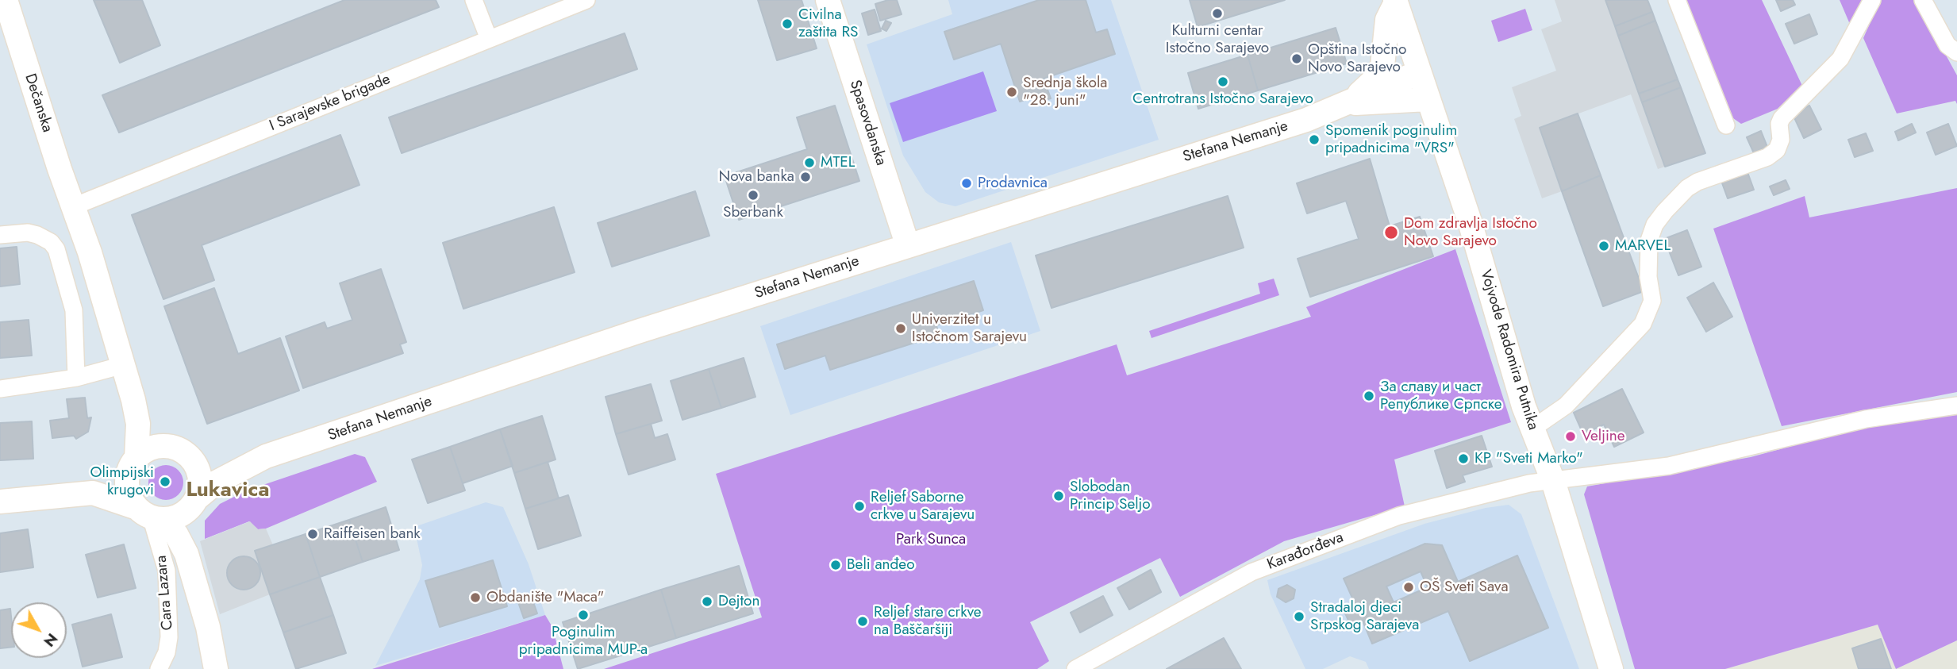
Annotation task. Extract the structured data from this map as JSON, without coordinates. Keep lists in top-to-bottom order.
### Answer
{
  "streets": {
    "main road": [
      "Dečanska",
      "Spasovdanska",
      "Stefana Nemanje",
      "Vojvode Radomira Putnika",
      "Cara Lazara"
    ],
    "street": ["I Sarajevske brigade", "Karađorđeva"]
  },
  "crossings": [
    ["Dečanska", "I Sarajevske brigade"],
    ["Dečanska", "Stefana Nemanje"],
    ["Dečanska", "Cara Lazara"],
    ["Spasovdanska", "Stefana Nemanje"],
    ["Stefana Nemanje", "Vojvode Radomira Putnika"],
    ["Stefana Nemanje", "Cara Lazara"],
    ["Vojvode Radomira Putnika", "Karađorđeva"]
  ],
  "districts": ["Lukavica"],
  "parks": ["Park Sunca"],
  "places": [
    "Kulturni centar Istočno Sarajevo",
    "Civilna zaštita RS",
    "Opština Istočno Novo Sarajevo",
    "Centrotrans Istočno Sarajevo",
    "Srednja škola \"28. juni\"",
    "Spomenik poginulim pripadnicima \"VRS\"",
    "MTEL",
    "Nova banka",
    "Prodavnica",
    "Sberbank",
    "Dom zdravlja Istočno Novo Sarajevo",
    "MARVEL",
    "Univerzitet u Istočnom Sarajevu",
    "За славу и част Републике Српске",
    "Veljine",
    "KP \"Sveti Marko\"",
    "Olimpijski krugovi",
    "Slobodan Princip Seljo",
    "Reljef Saborne crkve u Sarajevu",
    "Raiffeisen bank",
    "Beli anđeo",
    "OŠ Sveti Sava",
    "Obdanište \"Maca\"",
    "Dejton",
    "Poginulim pripadnicima MUP-a",
    "Stradaloj djeci Srpskog Sarajeva",
    "Reljef stare crkve na Baščaršiji"
  ],
  "north": "bottom right"
}
